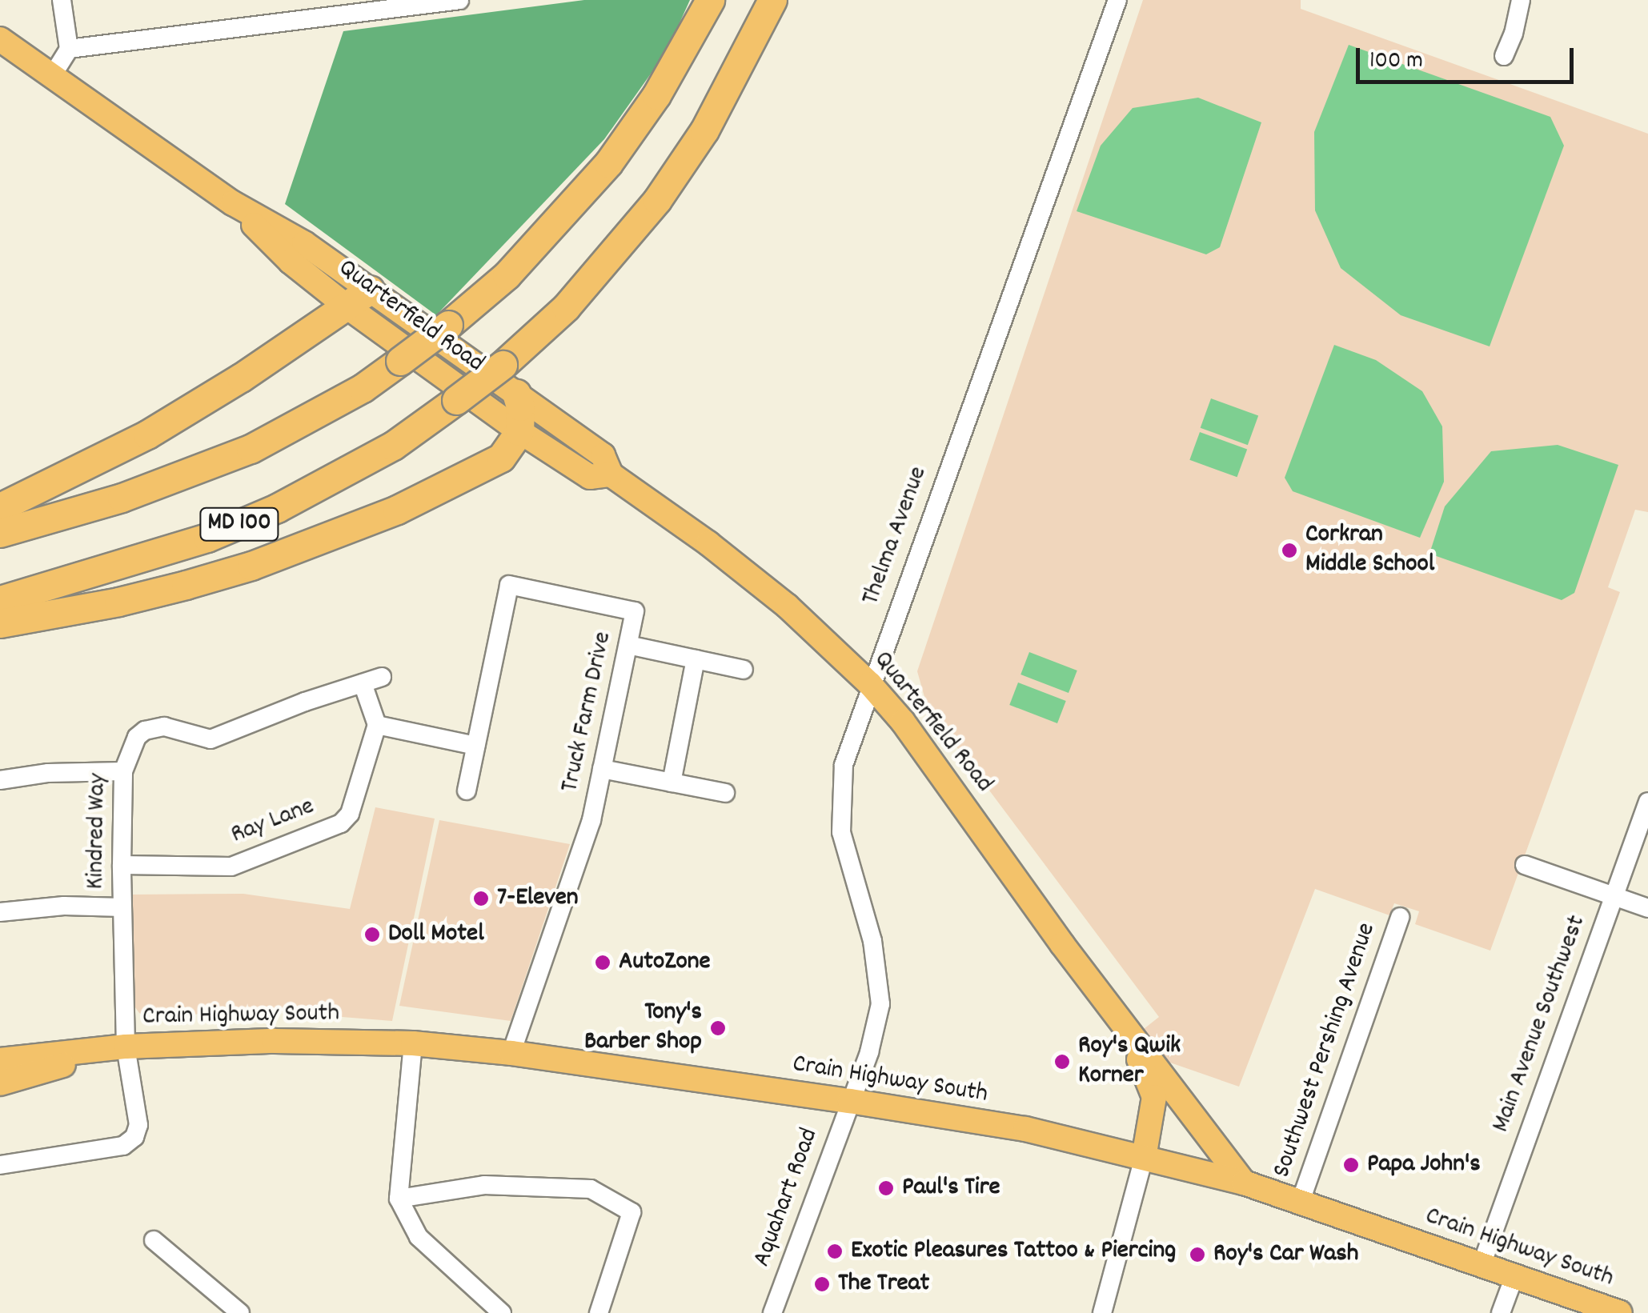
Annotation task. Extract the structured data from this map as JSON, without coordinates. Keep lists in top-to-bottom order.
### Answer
{
  "streets": {
    "highway": ["MD 100"],
    "main road": ["Quarterfield Road", "Crain Highway South"],
    "street": [
      "Thelma Avenue",
      "Truck Farm Drive",
      "Ray Lane",
      "Kindred Way",
      "Main Avenue Southwest",
      "Southwest Pershing Avenue",
      "Aquahart Road"
    ]
  },
  "crossings": [
    ["Quarterfield Road", "Thelma Avenue"],
    ["Quarterfield Road", "Crain Highway South"],
    ["Thelma Avenue", "Crain Highway South"],
    ["Thelma Avenue", "Aquahart Road"],
    ["Truck Farm Drive", "Crain Highway South"],
    ["Ray Lane", "Kindred Way"],
    ["Kindred Way", "Crain Highway South"],
    ["Crain Highway South", "Main Avenue Southwest"],
    ["Crain Highway South", "Southwest Pershing Avenue"],
    ["Crain Highway South", "Aquahart Road"]
  ],
  "places": [
    "Corkran Middle School",
    "7-Eleven",
    "Doll Motel",
    "AutoZone",
    "Tony's Barber Shop",
    "Roy's Qwik Korner",
    "Papa John's",
    "Paul's Tire",
    "Exotic Pleasures Tattoo & Piercing",
    "Roy's Car Wash",
    "The Treat"
  ],
  "scale_bar": "100 m"
}
